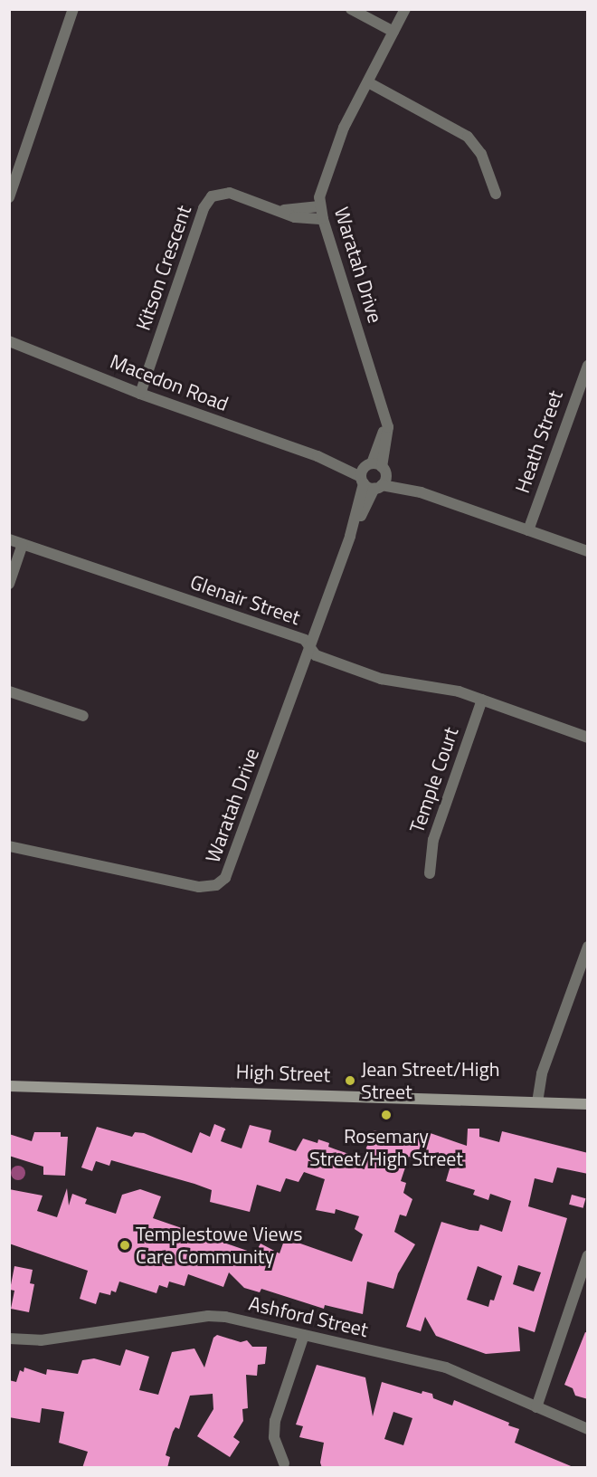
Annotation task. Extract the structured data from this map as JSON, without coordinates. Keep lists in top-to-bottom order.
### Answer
{
  "streets": {
    "main road": ["High Street"],
    "street": [
      "Waratah Drive",
      "Kitson Crescent",
      "Macedon Road",
      "Heath Street",
      "Glenair Street",
      "Temple Court",
      "Ashford Street"
    ]
  },
  "crossings": [
    ["Waratah Drive", "Kitson Crescent"],
    ["Waratah Drive", "Macedon Road"],
    ["Waratah Drive", "Glenair Street"],
    ["Kitson Crescent", "Macedon Road"],
    ["Macedon Road", "Heath Street"],
    ["Glenair Street", "Temple Court"]
  ],
  "places": ["Jean Street/High Street", "Rosemary Street/High Street", "Templestowe Views Care Community"]
}
